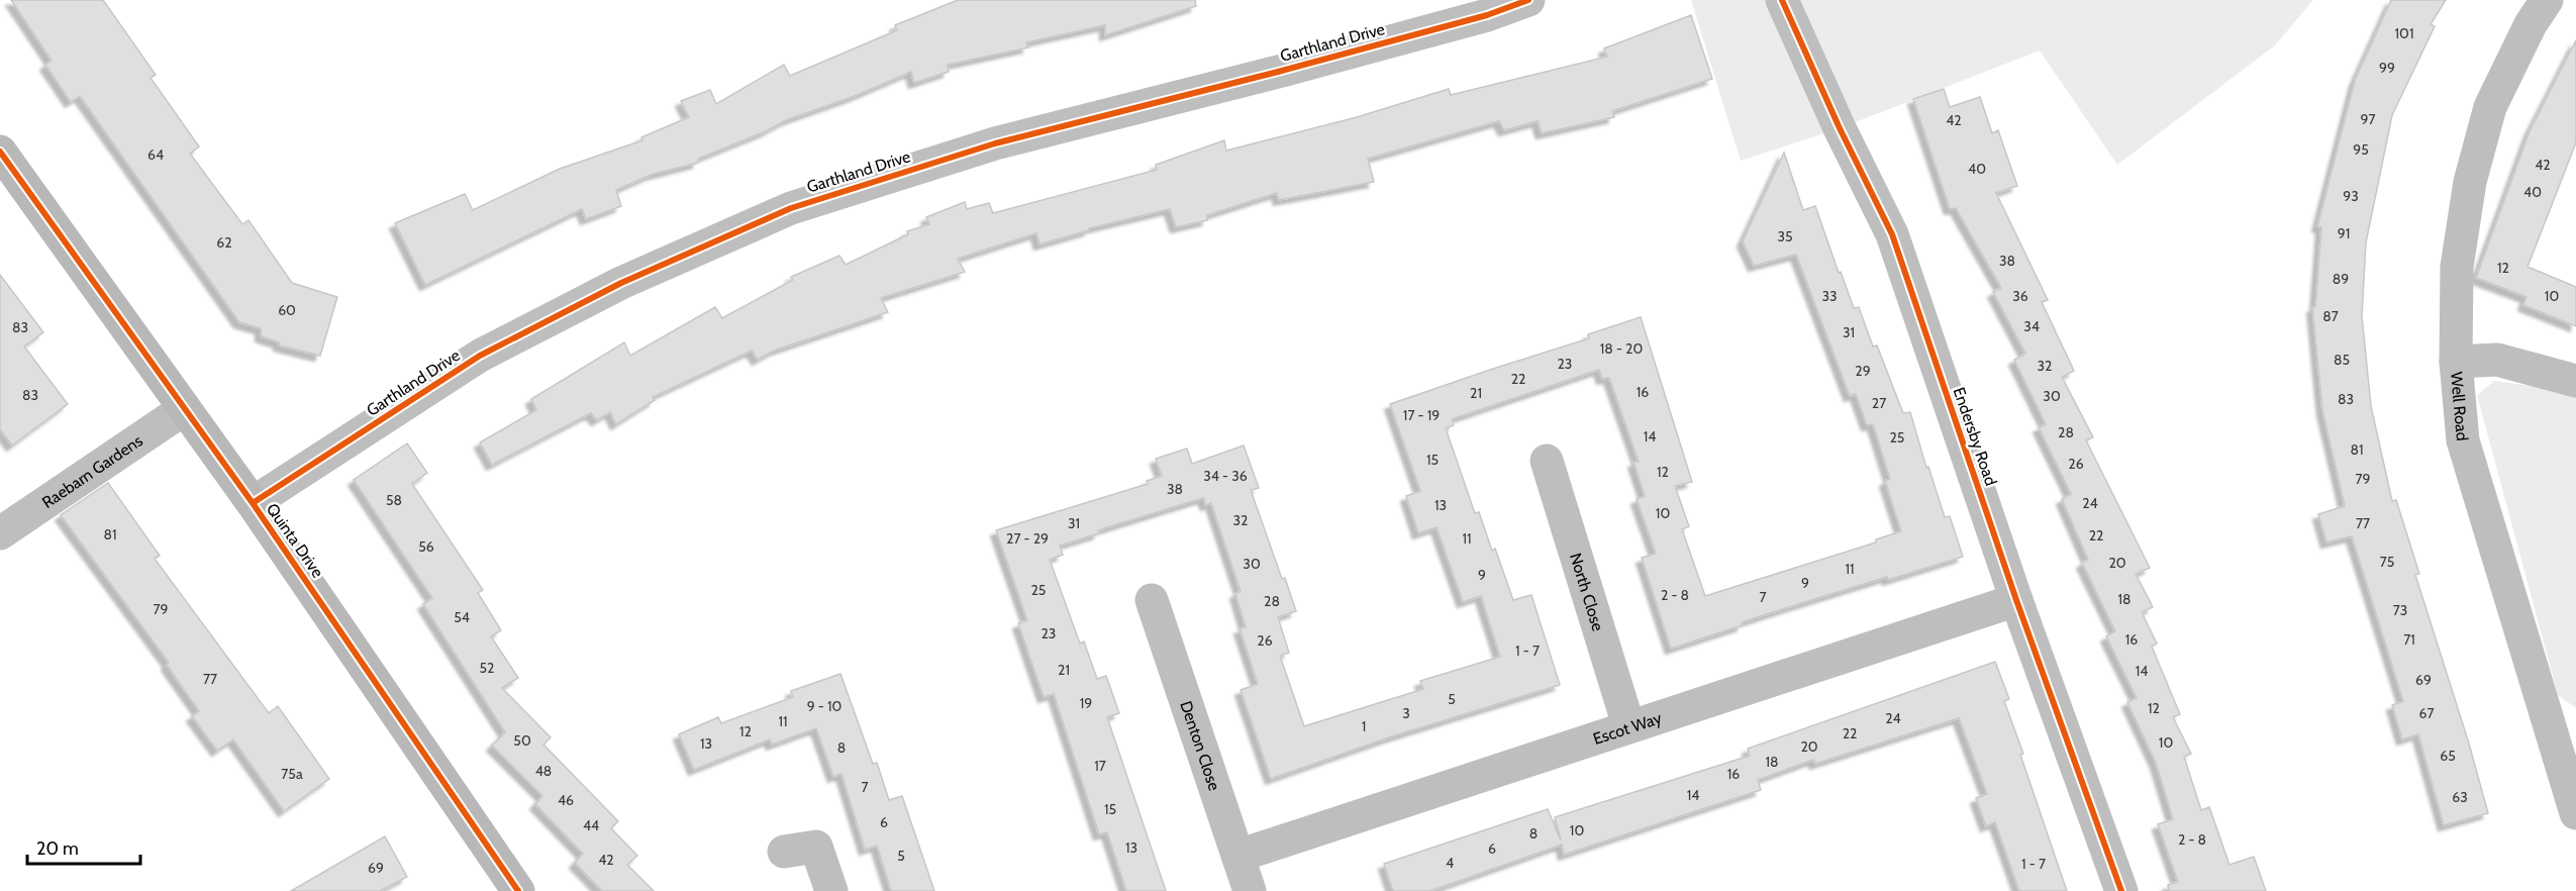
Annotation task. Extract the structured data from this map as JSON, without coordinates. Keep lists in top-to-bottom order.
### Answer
{
  "streets": {
    "street": [
      "Garthland Drive",
      "Well Road",
      "Endersby Road",
      "Raebarn Gardens",
      "Quinta Drive",
      "North Close",
      "Escot Way",
      "Denton Close"
    ]
  },
  "crossings": [
    ["Garthland Drive", "Quinta Drive"],
    ["Endersby Road", "Escot Way"],
    ["Raebarn Gardens", "Quinta Drive"],
    ["North Close", "Escot Way"],
    ["Escot Way", "Denton Close"]
  ],
  "house_numbers": [
    "101",
    "99",
    "97",
    "42",
    "95",
    "64",
    "42",
    "40",
    "40",
    "93",
    "91",
    "35",
    "62",
    "38",
    "12",
    "89",
    "33",
    "36",
    "10",
    "60",
    "87",
    "34",
    "83",
    "31",
    "18 - 20",
    "85",
    "23",
    "32",
    "29",
    "22",
    "16",
    "21",
    "83",
    "30",
    "83",
    "27",
    "17 - 19",
    "28",
    "14",
    "25",
    "81",
    "15",
    "26",
    "12",
    "34 - 36",
    "79",
    "38",
    "58",
    "24",
    "13",
    "10",
    "32",
    "31",
    "77",
    "81",
    "22",
    "27 - 29",
    "11",
    "56",
    "75",
    "20",
    "30",
    "11",
    "9",
    "9",
    "25",
    "2 - 8",
    "7",
    "18",
    "28",
    "79",
    "73",
    "54",
    "23",
    "16",
    "71",
    "26",
    "1 - 7",
    "52",
    "21",
    "14",
    "77",
    "69",
    "5",
    "19",
    "9 - 10",
    "12",
    "3",
    "67",
    "24",
    "11",
    "1",
    "12",
    "22",
    "50",
    "10",
    "13",
    "20",
    "8",
    "65",
    "18",
    "17",
    "48",
    "75a",
    "16",
    "7",
    "14",
    "63",
    "46",
    "15",
    "6",
    "44",
    "10",
    "8",
    "2 - 8",
    "13",
    "6",
    "5",
    "42",
    "4",
    "1 - 7",
    "69"
  ],
  "scale_bar": "20 m"
}
